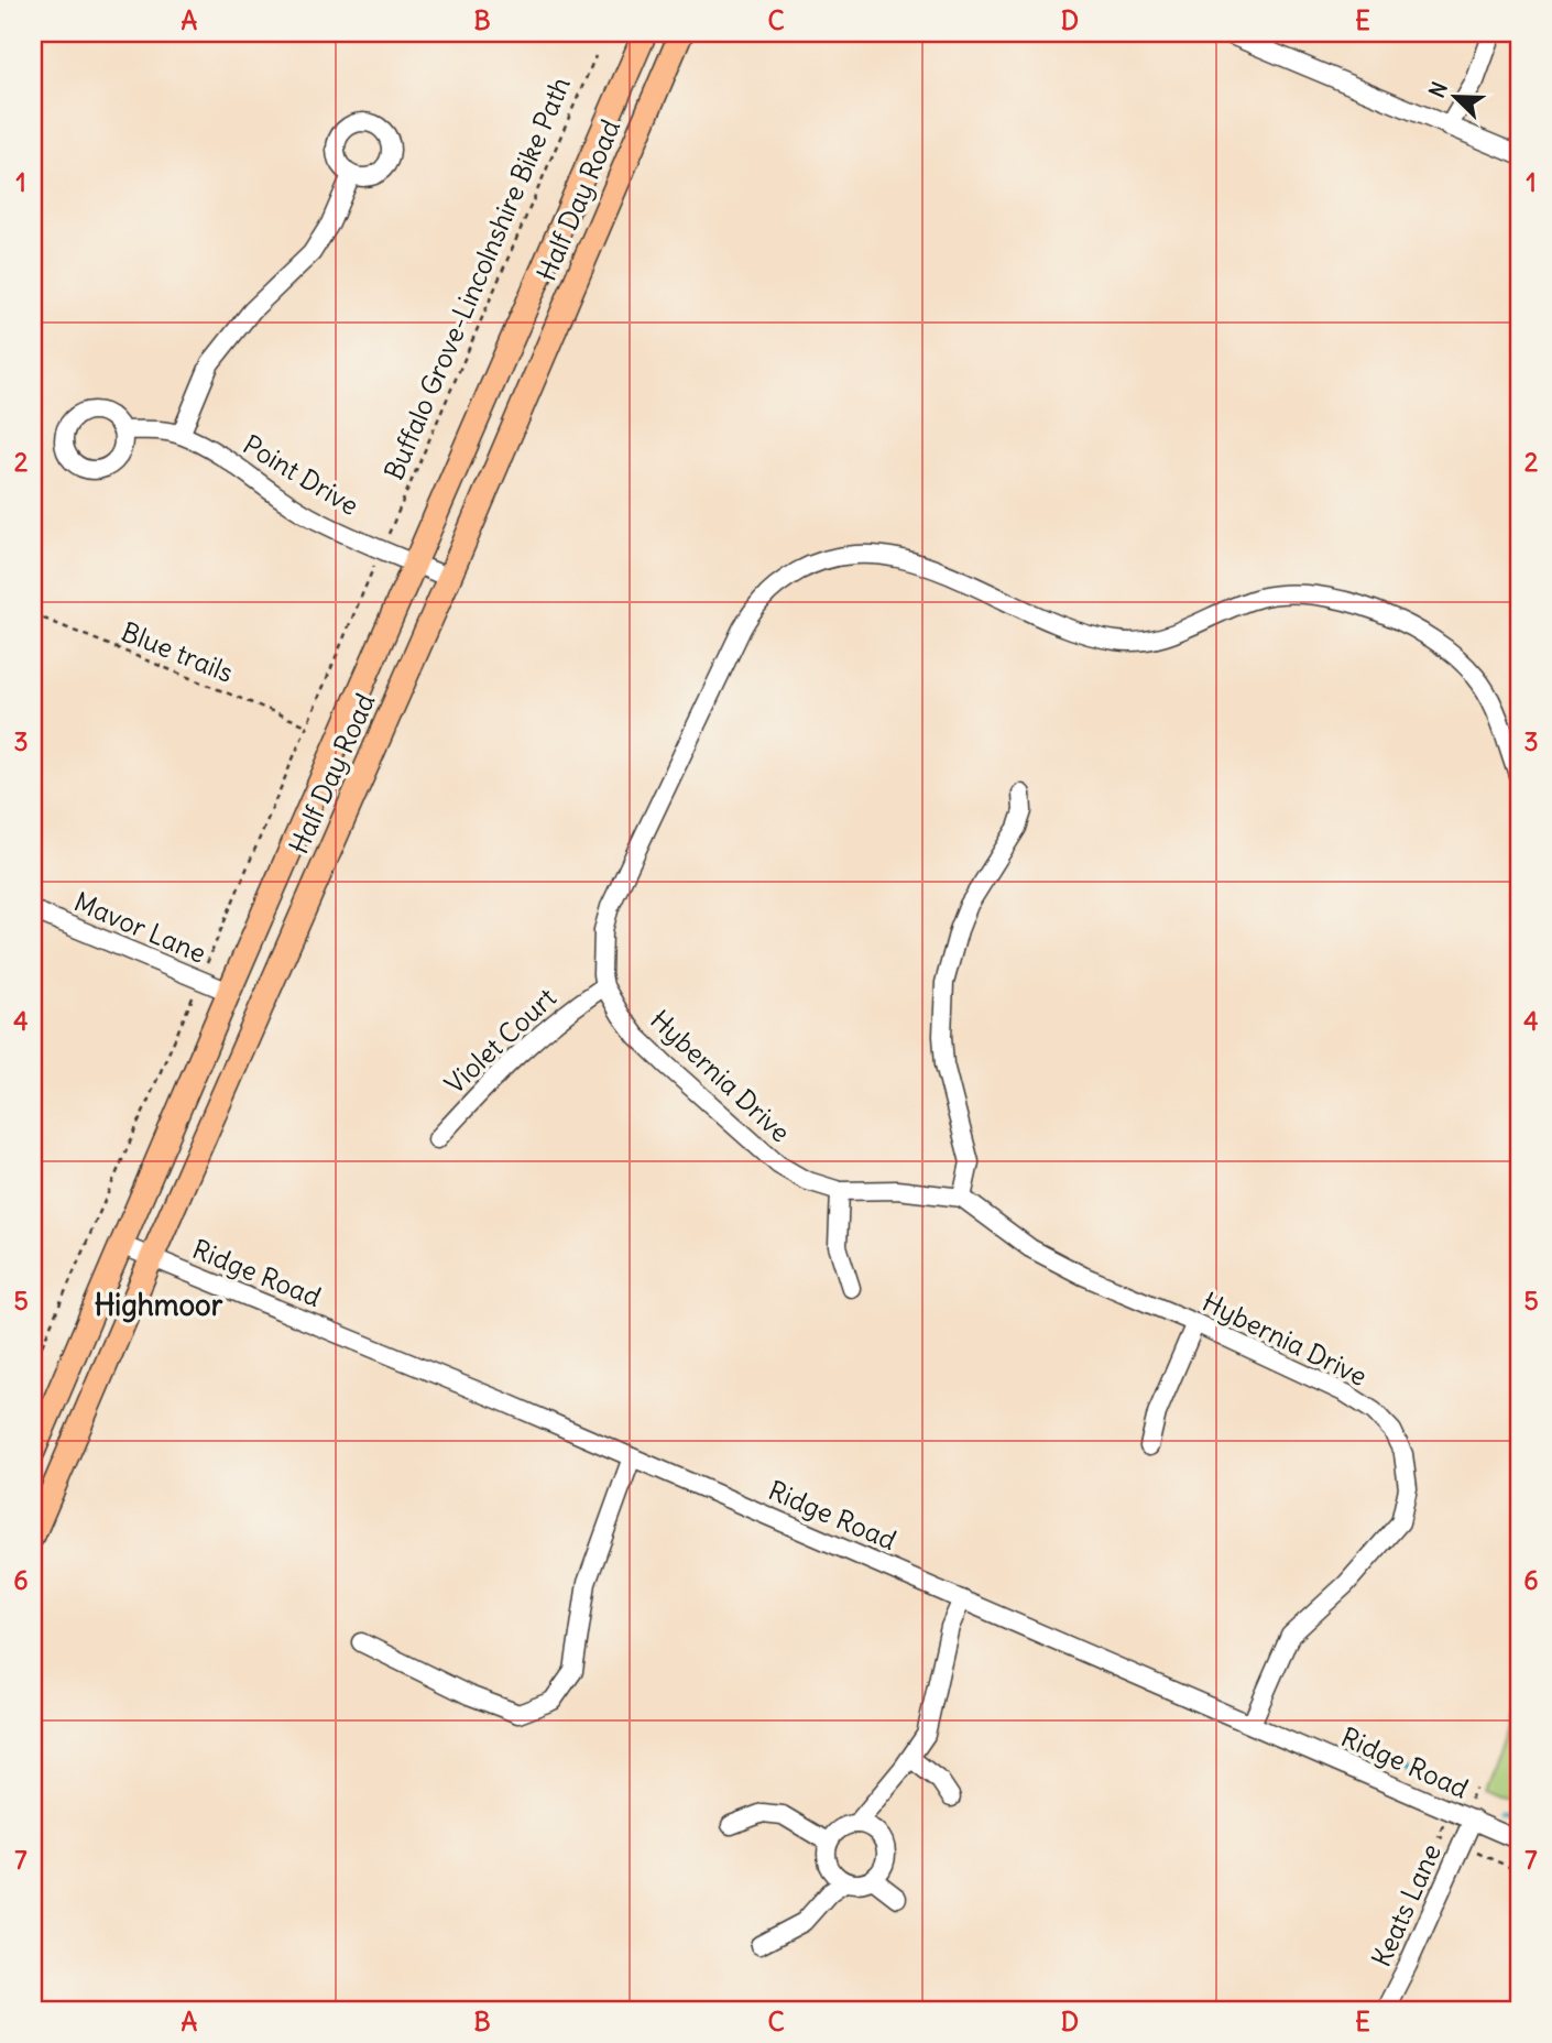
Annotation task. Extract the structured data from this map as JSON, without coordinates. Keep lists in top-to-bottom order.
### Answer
{
  "streets": {
    "main road": ["Half Day Road"],
    "street": [
      "Point Drive",
      "Mavor Lane",
      "Violet Court",
      "Hybernia Drive",
      "Ridge Road",
      "Keats Lane"
    ],
    "path": ["Buffalo Grove-Lincolnshire Bike Path", "Blue trails"]
  },
  "crossings": [
    ["Half Day Road", "Point Drive"],
    ["Half Day Road", "Mavor Lane"],
    ["Half Day Road", "Ridge Road"],
    ["Buffalo Grove-Lincolnshire Bike Path", "Point Drive"],
    ["Buffalo Grove-Lincolnshire Bike Path", "Blue trails"],
    ["Buffalo Grove-Lincolnshire Bike Path", "Mavor Lane"],
    ["Violet Court", "Hybernia Drive"],
    ["Hybernia Drive", "Ridge Road"],
    ["Ridge Road", "Keats Lane"]
  ],
  "districts": ["Highmoor"],
  "north": "top left",
  "grid": {
    "columns": [
      "A",
      "B",
      "C",
      "D",
      "E"
    ],
    "rows": [
      "1",
      "2",
      "3",
      "4",
      "5",
      "6",
      "7"
    ]
  }
}
